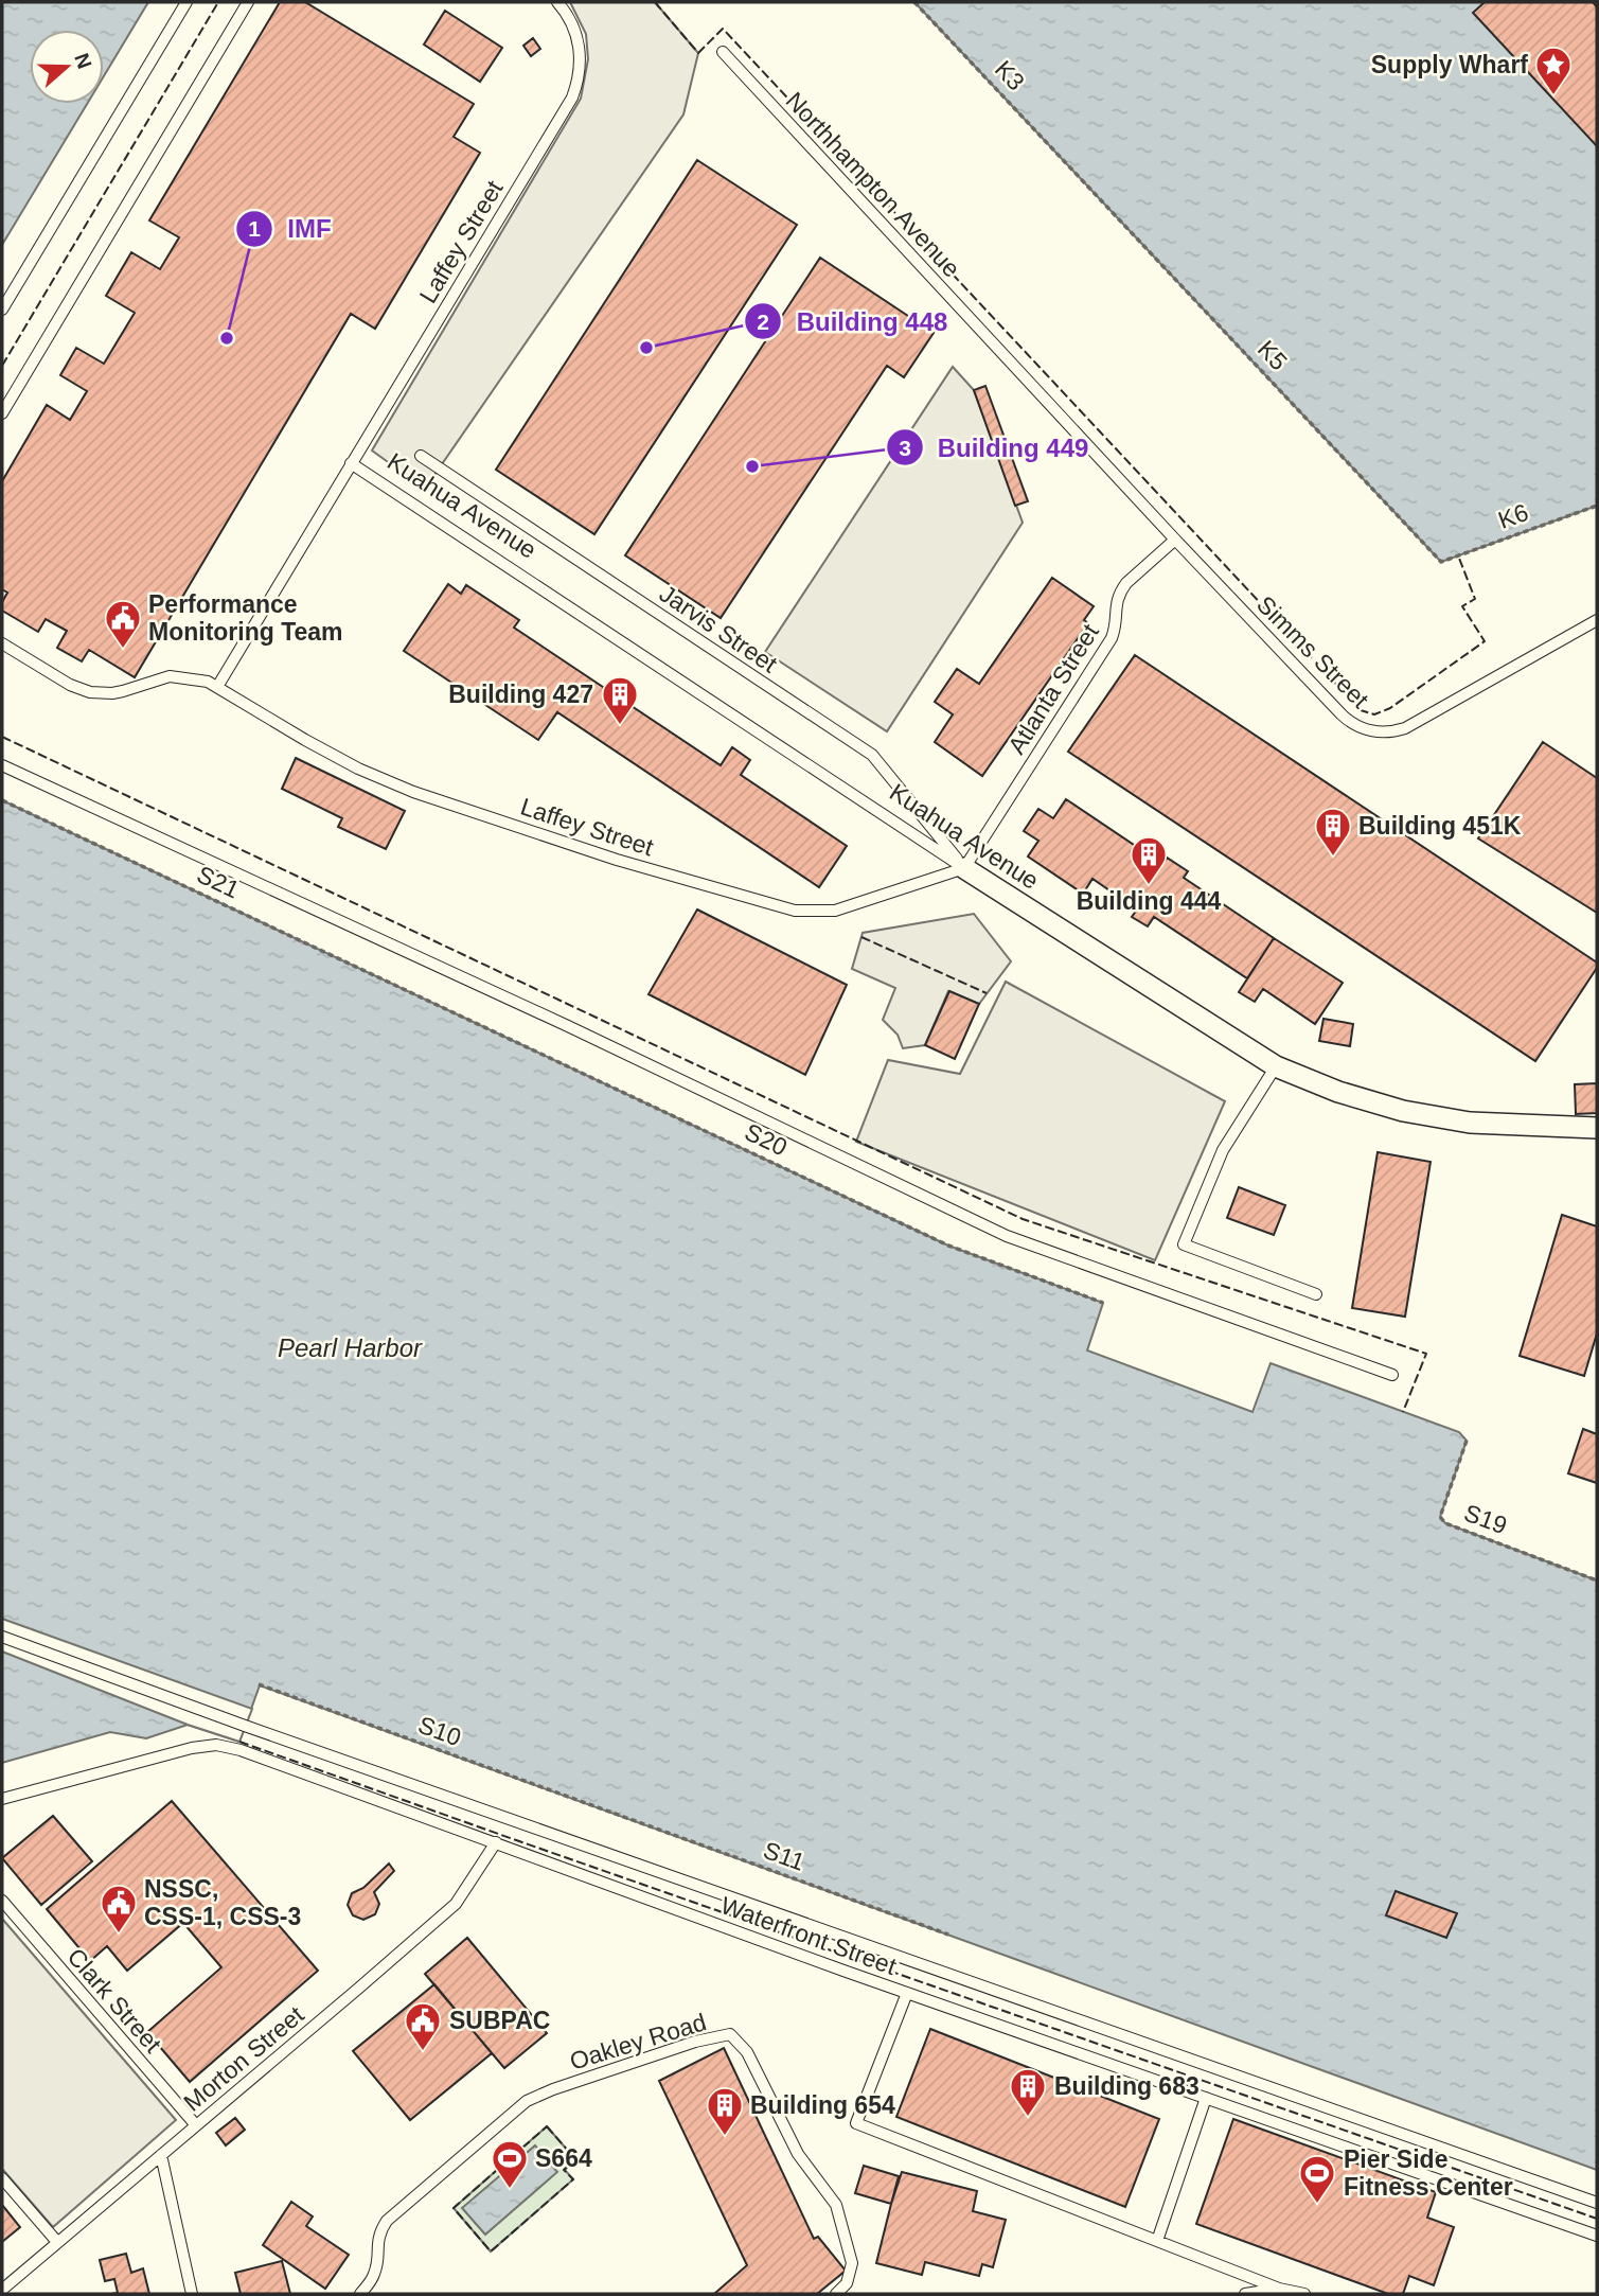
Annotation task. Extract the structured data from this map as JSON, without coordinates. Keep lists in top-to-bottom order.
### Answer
{
  "streets": {
    "street": ["Kuahua Avenue"],
    "lane": [
      "Northhampton Avenue",
      "Laffey Street",
      "Jarvis Street",
      "Simms Street",
      "Atlanta Street",
      "Waterfront Street",
      "Clark Street",
      "Oakley Road",
      "Morton Street"
    ],
    "path": [
      "K3",
      "K5",
      "K6",
      "S21",
      "S20",
      "S19",
      "S10",
      "S11"
    ]
  },
  "crossings": [
    ["K3", "K5"],
    ["Northhampton Avenue", "Simms Street"],
    ["Northhampton Avenue", "Atlanta Street"],
    ["Laffey Street", "Kuahua Avenue"],
    ["Laffey Street", "Jarvis Street"],
    ["Laffey Street", "Atlanta Street"],
    ["K5", "K6"],
    ["Kuahua Avenue", "Jarvis Street"],
    ["Kuahua Avenue", "Atlanta Street"],
    ["Jarvis Street", "Atlanta Street"],
    ["Simms Street", "Atlanta Street"],
    ["S21", "S20"],
    ["S10", "S11"],
    ["Waterfront Street", "Morton Street"],
    ["Clark Street", "Morton Street"]
  ],
  "water": ["Pearl Harbor"],
  "places": {
    "place": ["Supply Wharf"],
    "other": ["IMF", "Building 448", "Building 449"],
    "public building": ["Performance Monitoring Team", "NSSC, CSS-1, CSS-3", "SUBPAC"],
    "building": [
      "Building 427",
      "Building 451K",
      "Building 444",
      "Building 683",
      "Building 654"
    ],
    "sports": ["S664", "Pier Side Fitness Center"]
  },
  "north": "right"
}
